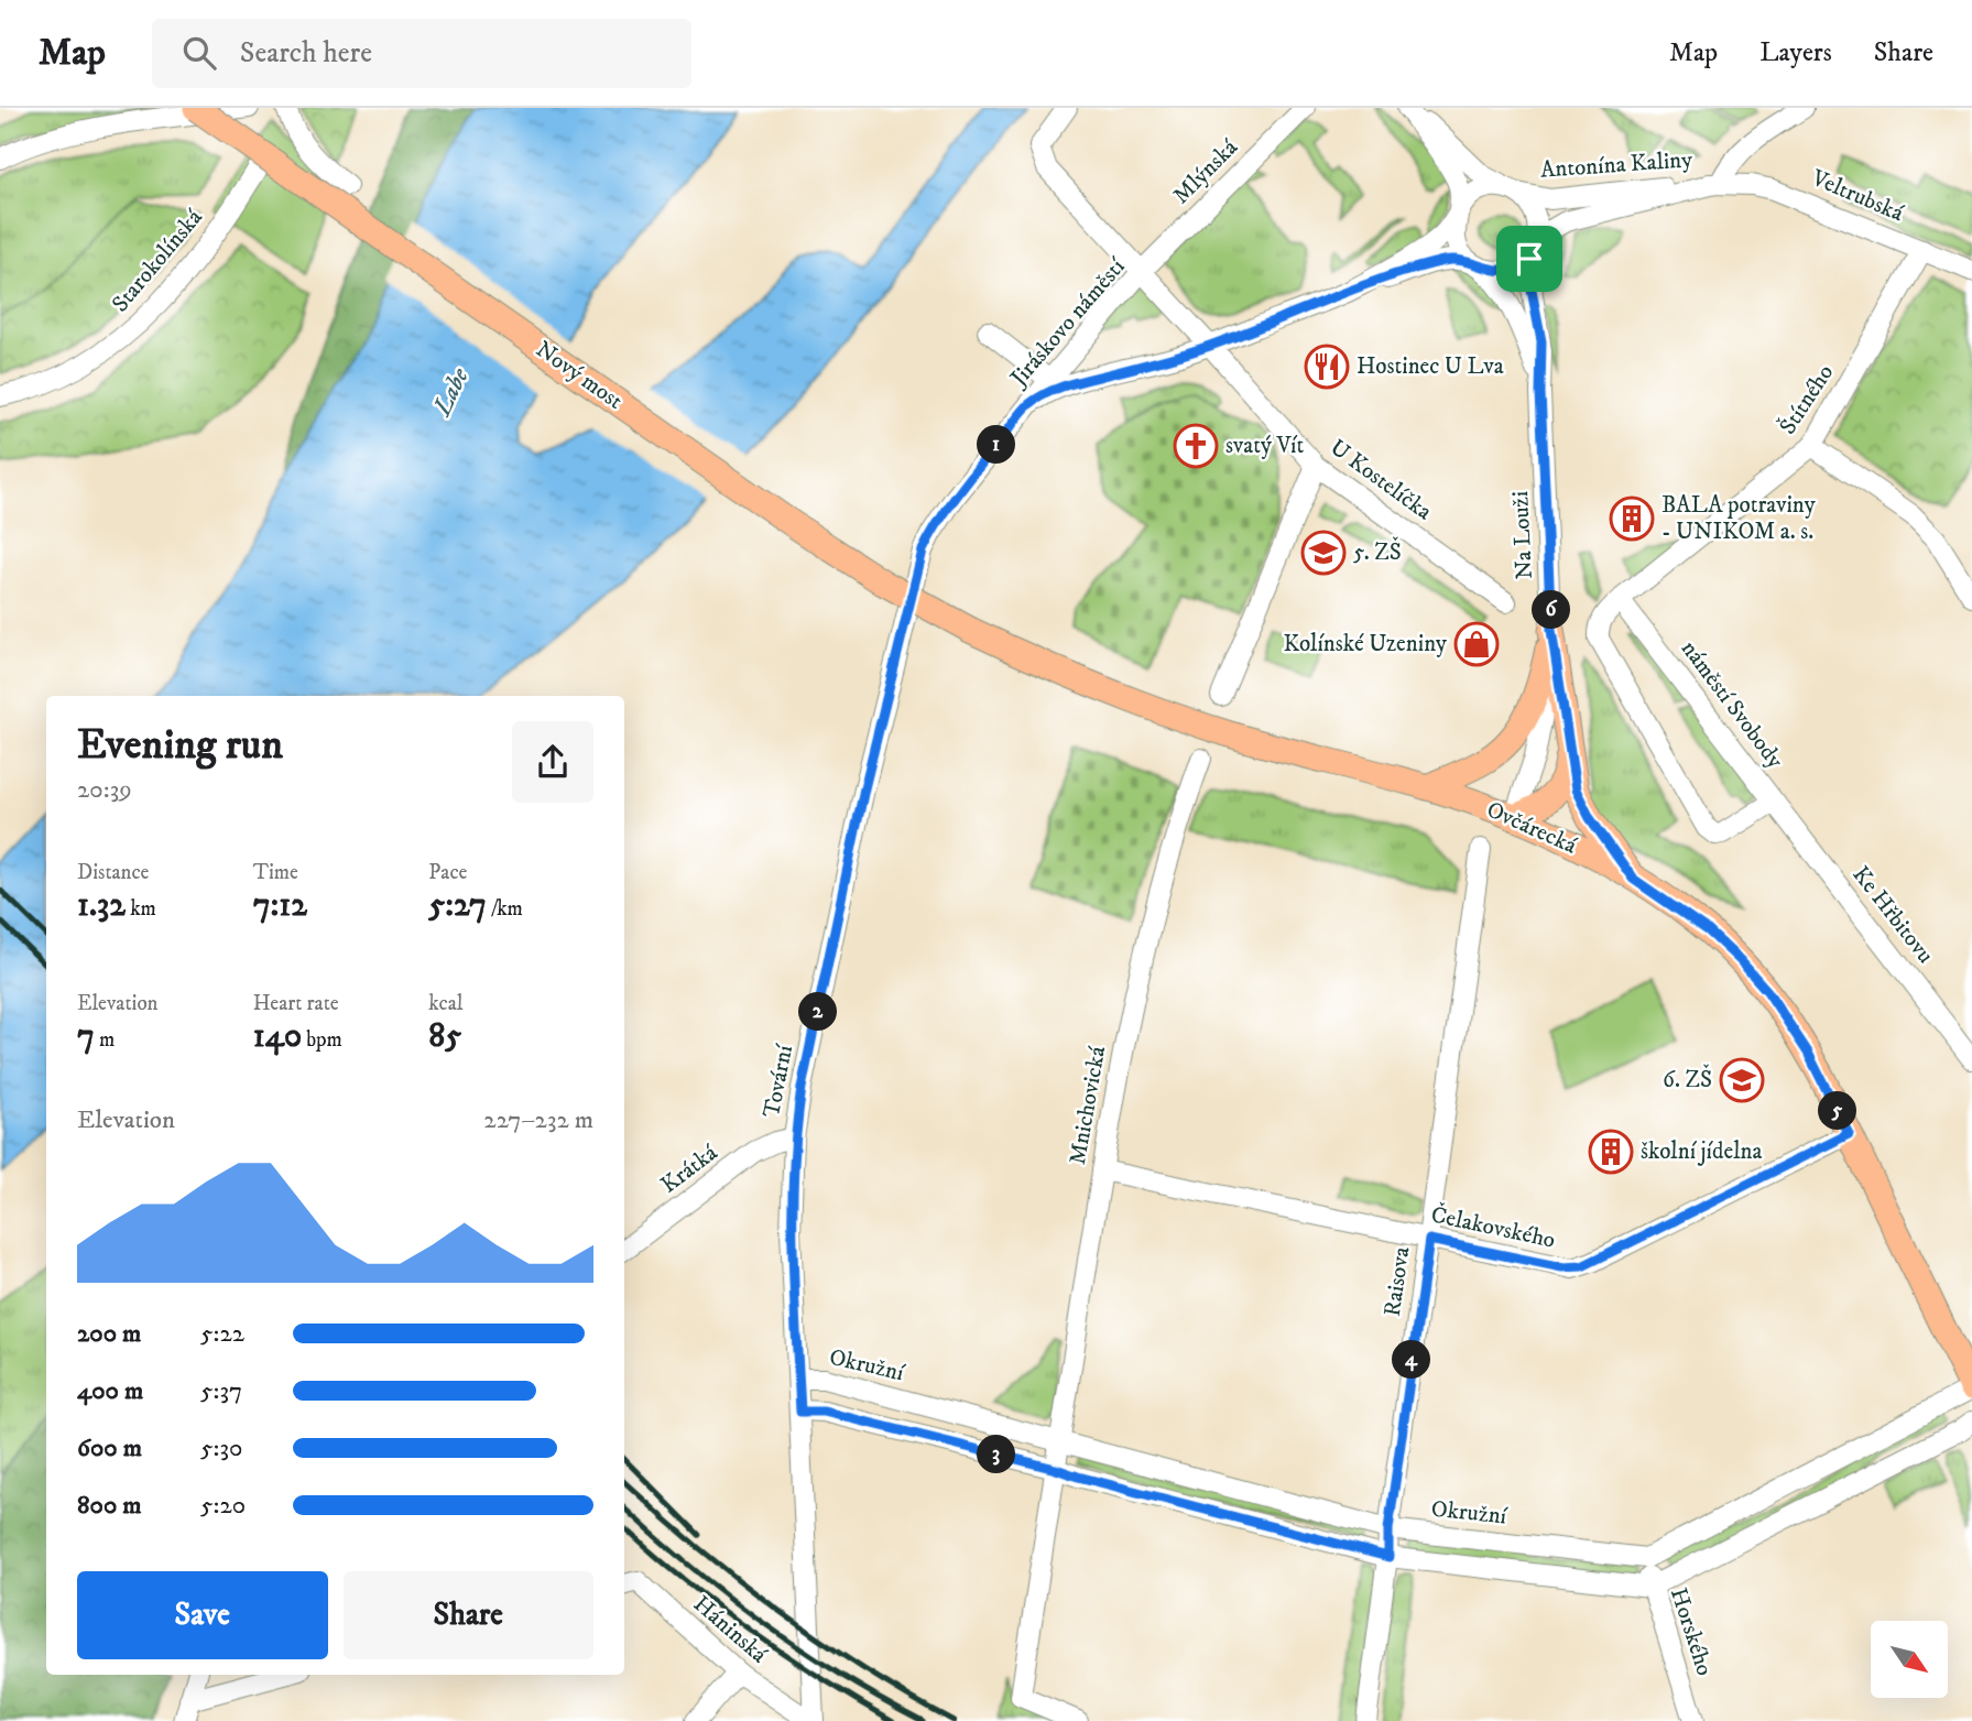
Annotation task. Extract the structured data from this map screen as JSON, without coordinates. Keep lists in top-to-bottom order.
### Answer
{
  "streets": {
    "main road": ["Nový most", "Ovčárecká"],
    "street": [
      "Antonína Kaliny",
      "Mlýnská",
      "Veltrubská",
      "Starokolínská",
      "Jiráskovo náměstí",
      "Štítného",
      "U Kostelíčka",
      "Na Louži",
      "náměstí Svobody",
      "Ke Hřbitovu",
      "Tovární",
      "Mnichovická",
      "Krátká",
      "Čelakovského",
      "Raisova",
      "Okružní",
      "Háninská",
      "Horského"
    ]
  },
  "crossings": [
    ["Antonína Kaliny", "Veltrubská"],
    ["Antonína Kaliny", "Jiráskovo náměstí"],
    ["Antonína Kaliny", "Na Louži"],
    ["Mlýnská", "Jiráskovo náměstí"],
    ["Veltrubská", "Štítného"],
    ["Starokolínská", "Nový most"],
    ["Jiráskovo náměstí", "U Kostelíčka"],
    ["Jiráskovo náměstí", "Na Louži"],
    ["Jiráskovo náměstí", "Tovární"],
    ["Nový most", "Ovčárecká"],
    ["Štítného", "náměstí Svobody"],
    ["Na Louži", "Ovčárecká"],
    ["náměstí Svobody", "Ke Hřbitovu"],
    ["Ovčárecká", "Čelakovského"],
    ["Tovární", "Krátká"],
    ["Tovární", "Okružní"],
    ["Tovární", "Háninská"],
    ["Mnichovická", "Čelakovského"],
    ["Mnichovická", "Okružní"],
    ["Čelakovského", "Raisova"],
    ["Raisova", "Okružní"],
    ["Okružní", "Horského"]
  ],
  "water": ["Labe"],
  "places": {
    "restaurant": ["Hostinec U Lva"],
    "church": ["svatý Vít"],
    "building": ["BALA potraviny - UNIKOM a. s.", "školní jídelna"],
    "school or university": ["5. ZŠ", "6. ZŠ"],
    "shop": ["Kolínské Uzeniny"]
  },
  "north": "bottom right",
  "page": {
    "header": "Map",
    "search": "Search here",
    "nav": ["Map", "Layers", "Share"],
    "pins": [
      "1",
      "6",
      "2",
      "5",
      "4",
      "3"
    ],
    "heading": ["Evening run", "20:39"],
    "stats": [
      ["Distance", "1.32 km"],
      ["Time", "7:12"],
      ["Pace", "5:27 /km"],
      ["Elevation", "7 m"],
      ["Heart rate", "140 bpm"],
      ["kcal", "85"]
    ],
    "chart": ["Elevation", "227–232 m"],
    "list": [
      {
        "name": "200 m",
        "note": "5:22"
      },
      {
        "name": "400 m",
        "note": "5:37"
      },
      {
        "name": "600 m",
        "note": "5:30"
      },
      {
        "name": "800 m",
        "note": "5:20"
      }
    ],
    "buttons": ["Save", "Share"]
  }
}
